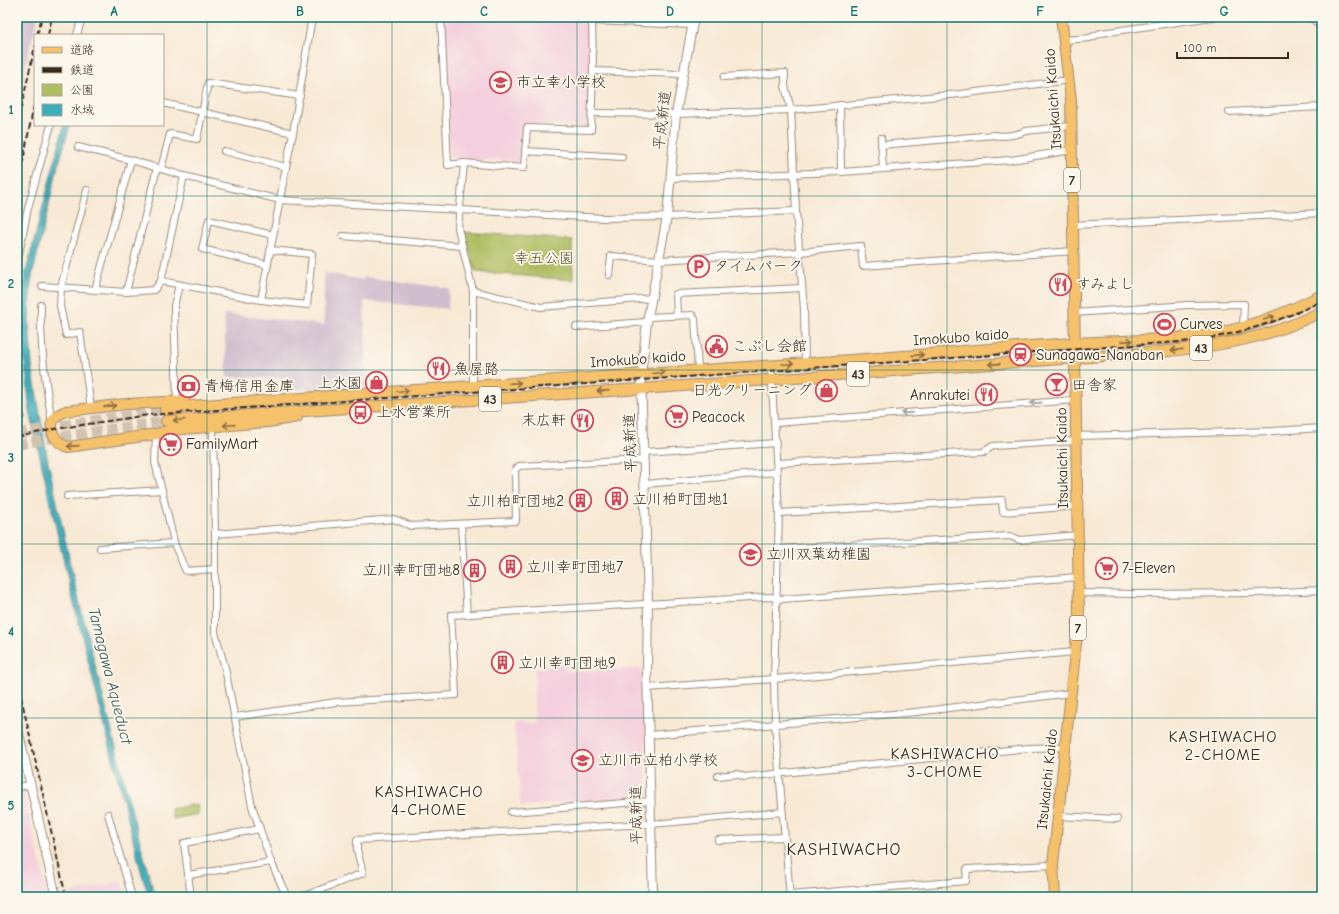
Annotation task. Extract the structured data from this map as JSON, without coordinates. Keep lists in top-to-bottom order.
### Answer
{
  "streets": {
    "main road": [
      "Itsukaichi Kaido",
      "7",
      "Imokubo kaido",
      "43"
    ],
    "street": ["平成新道"]
  },
  "crossings": [
    ["Itsukaichi Kaido", "Imokubo kaido"],
    ["平成新道", "Imokubo kaido"]
  ],
  "districts": [
    "KASHIWACHO 2-CHOME",
    "KASHIWACHO 3-CHOME",
    "KASHIWACHO 4-CHOME",
    "KASHIWACHO"
  ],
  "water": ["Tamagawa Aqueduct"],
  "parks": ["幸五公園"],
  "places": {
    "school or university": ["市立幸小学校", "立川双葉幼稚園", "立川市立柏小学校"],
    "parking": ["タイムパーク"],
    "restaurant": [
      "すみよし",
      "魚屋路",
      "Anrakutei",
      "末広軒"
    ],
    "sports": ["Curves"],
    "public building": ["こぶし会館"],
    "station": ["Sunagawa-Nanaban"],
    "shop": ["上水園", "日光クリーニング"],
    "bar": ["田舎家"],
    "bank": ["青梅信用金庫"],
    "bus stop": ["上水営業所"],
    "supermarket": ["Peacock", "FamilyMart", "7-Eleven"],
    "building": [
      "立川柏町団地1",
      "立川柏町団地2",
      "立川幸町団地7",
      "立川幸町団地8",
      "立川幸町団地9"
    ]
  },
  "legend": [
    "道路",
    "鉄道",
    "公園",
    "水域"
  ],
  "scale_bar": "100 m",
  "grid": {
    "columns": [
      "A",
      "B",
      "C",
      "D",
      "E",
      "F",
      "G"
    ],
    "rows": [
      "1",
      "2",
      "3",
      "4",
      "5"
    ]
  }
}
